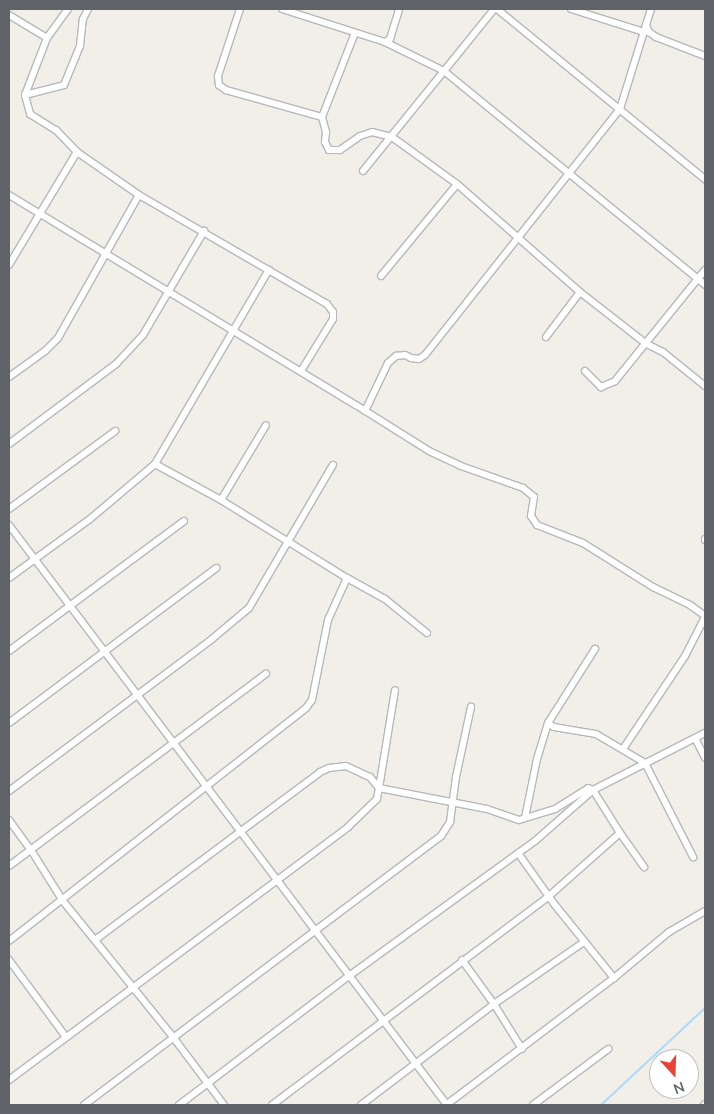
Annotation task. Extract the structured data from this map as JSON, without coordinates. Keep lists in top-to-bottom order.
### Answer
{
  "north": "bottom"
}
